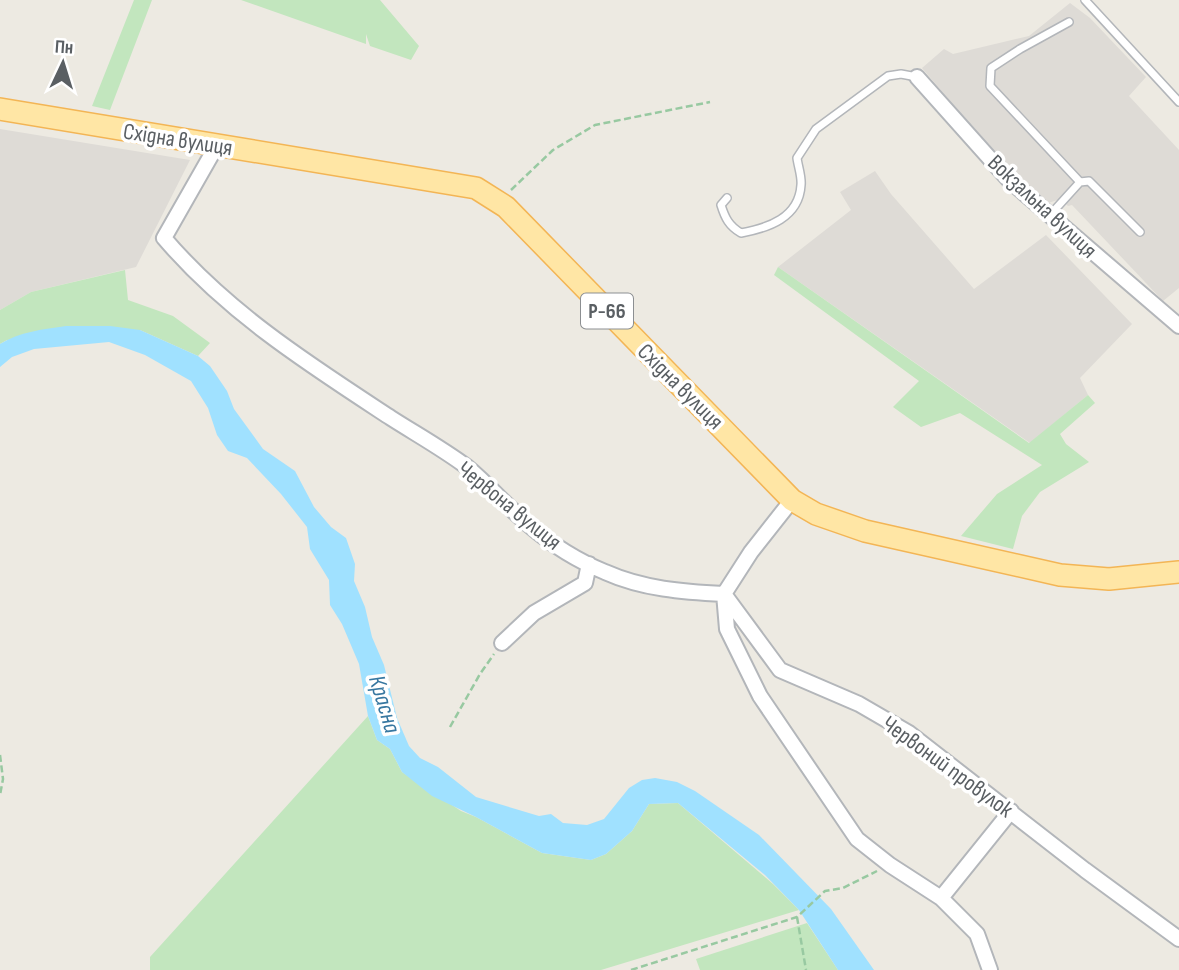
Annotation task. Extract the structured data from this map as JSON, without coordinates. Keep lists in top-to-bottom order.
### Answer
{
  "streets": {
    "main road": ["Східна вулиця", "Р-66"],
    "street": ["Вокзальна вулиця", "Червона вулиця", "Червоний провулок"]
  },
  "crossings": [
    ["Східна вулиця", "Червона вулиця"],
    ["Червона вулиця", "Червоний провулок"]
  ],
  "water": ["Красна"],
  "north": "top"
}
